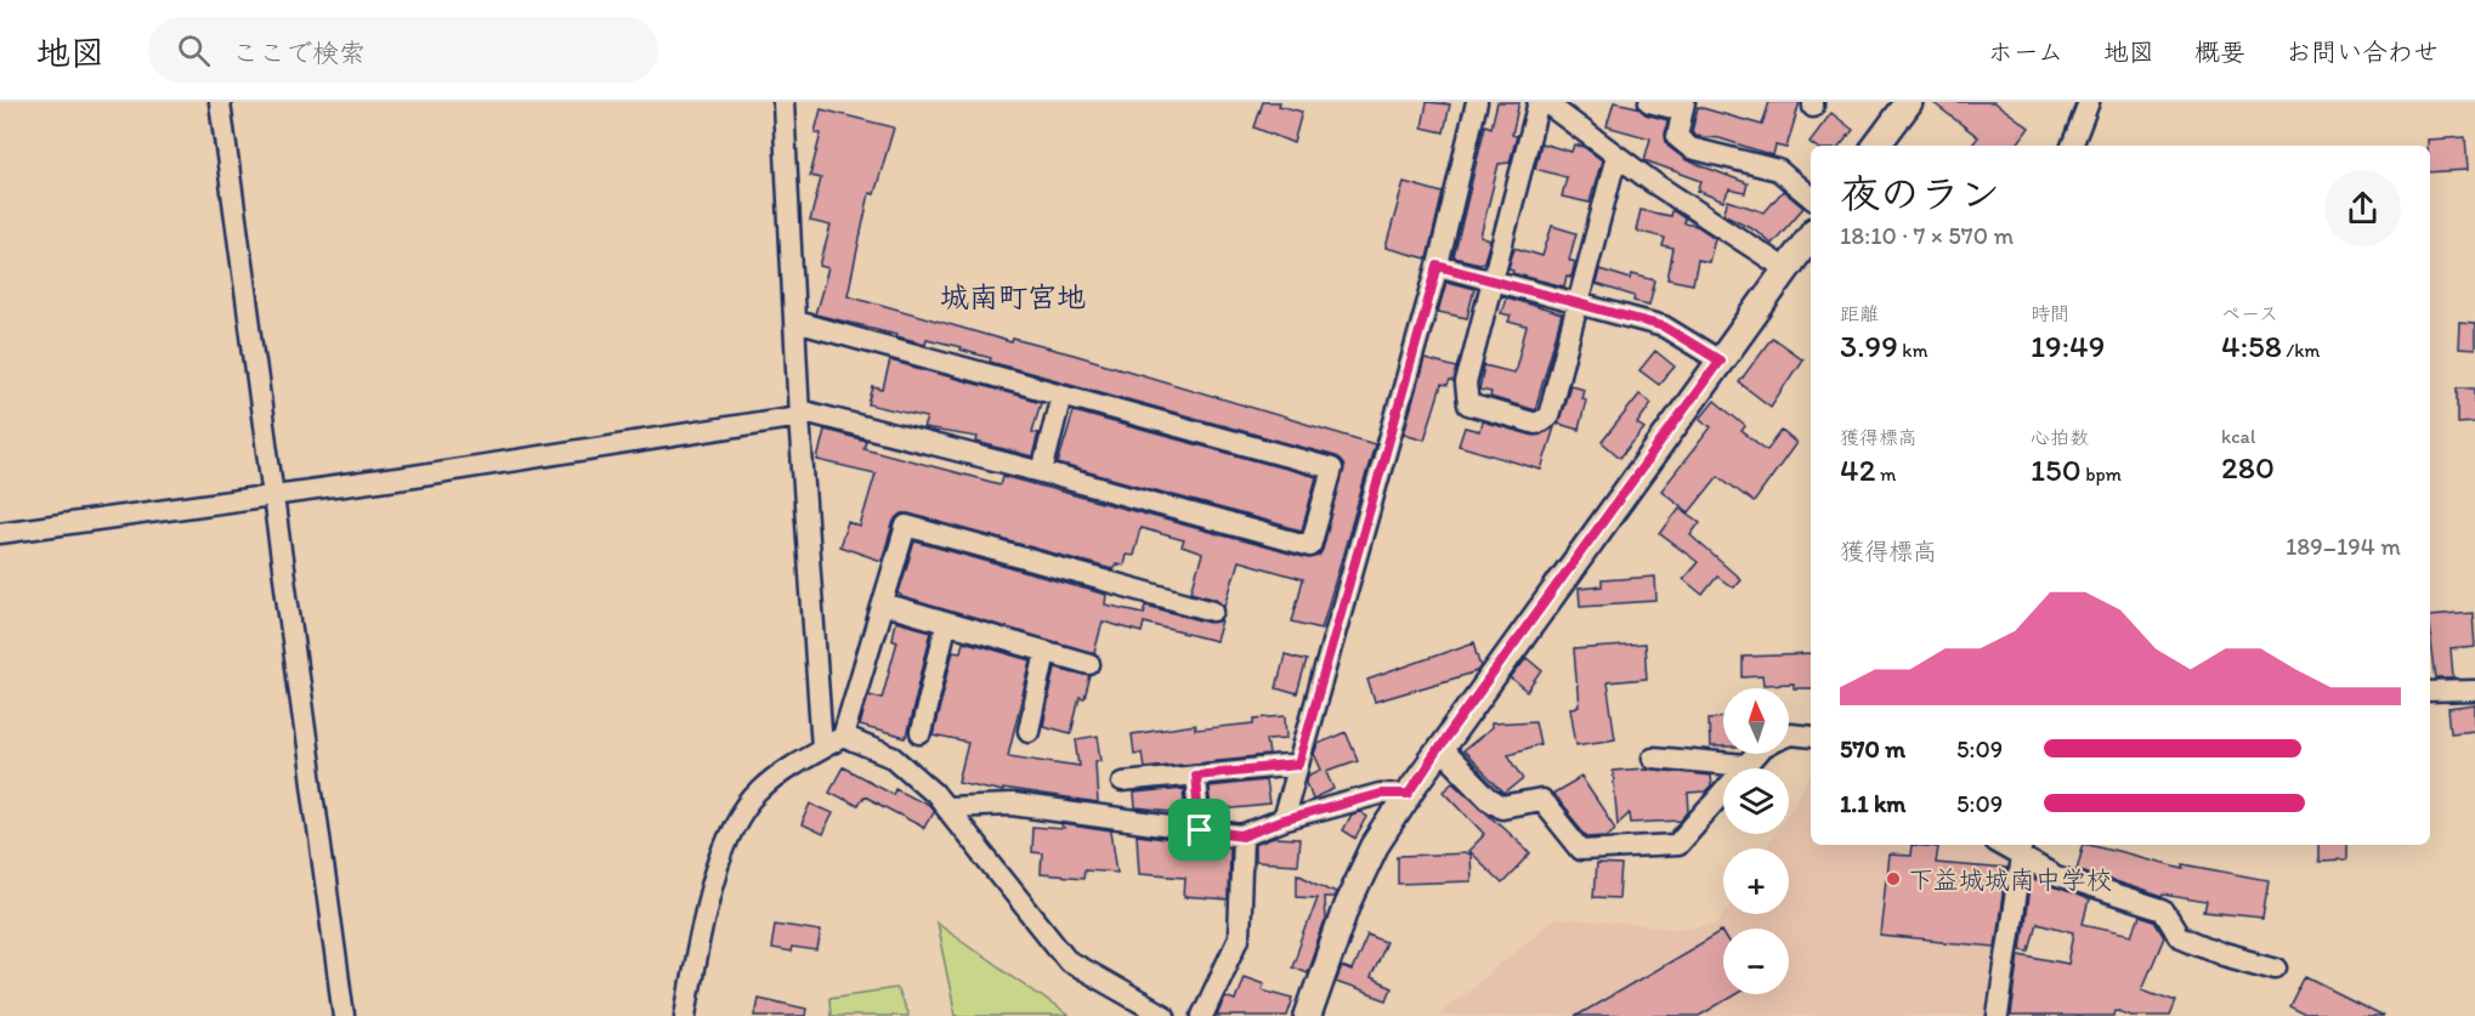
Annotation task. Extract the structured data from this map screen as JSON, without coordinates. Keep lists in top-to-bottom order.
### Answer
{
  "districts": ["城南町宮地"],
  "places": ["下益城城南中学校"],
  "north": "top",
  "page": {
    "header": "地図",
    "search": "ここで検索",
    "nav": [
      "ホーム",
      "地図",
      "概要",
      "お問い合わせ"
    ],
    "heading": ["夜のラン", "18:10 · 7 × 570 m"],
    "stats": [
      ["距離", "3.99 km"],
      ["時間", "19:49"],
      ["ペース", "4:58 /km"],
      ["獲得標高", "42 m"],
      ["心拍数", "150 bpm"],
      ["kcal", "280"]
    ],
    "chart": ["獲得標高", "189–194 m"],
    "map_buttons": ["+", "−"],
    "list": [
      {
        "name": "570 m",
        "note": "5:09"
      },
      {
        "name": "1.1 km",
        "note": "5:09"
      }
    ]
  }
}
